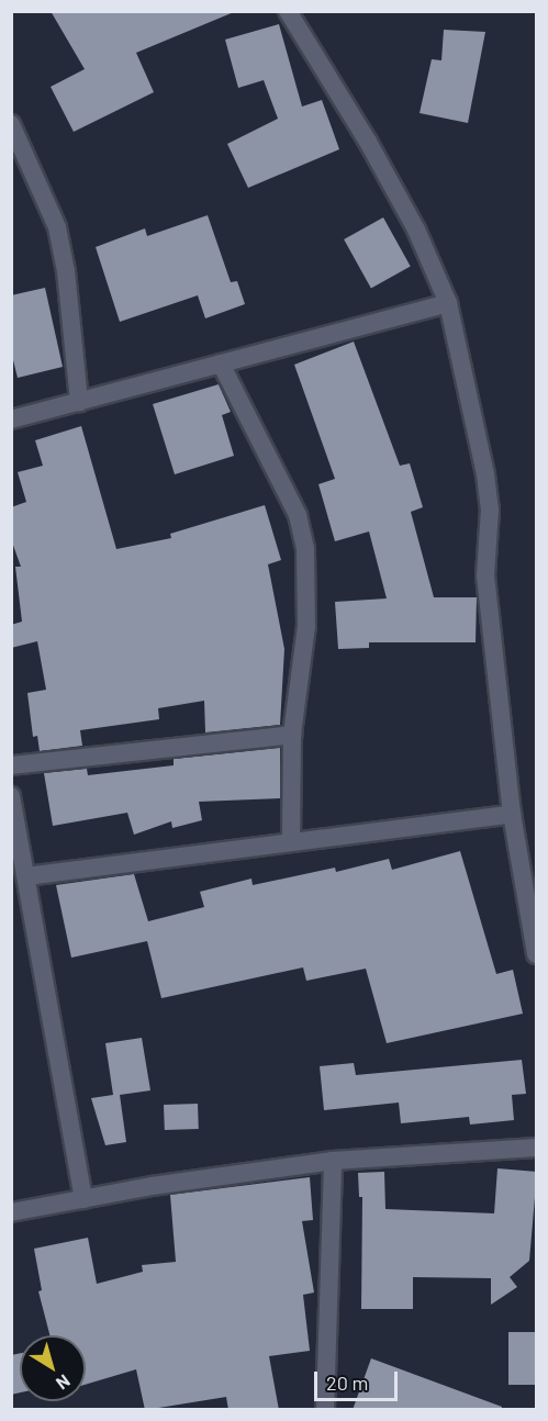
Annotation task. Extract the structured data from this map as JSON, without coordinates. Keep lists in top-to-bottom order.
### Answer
{
  "scale_bar": "20 m",
  "north": "bottom right"
}
